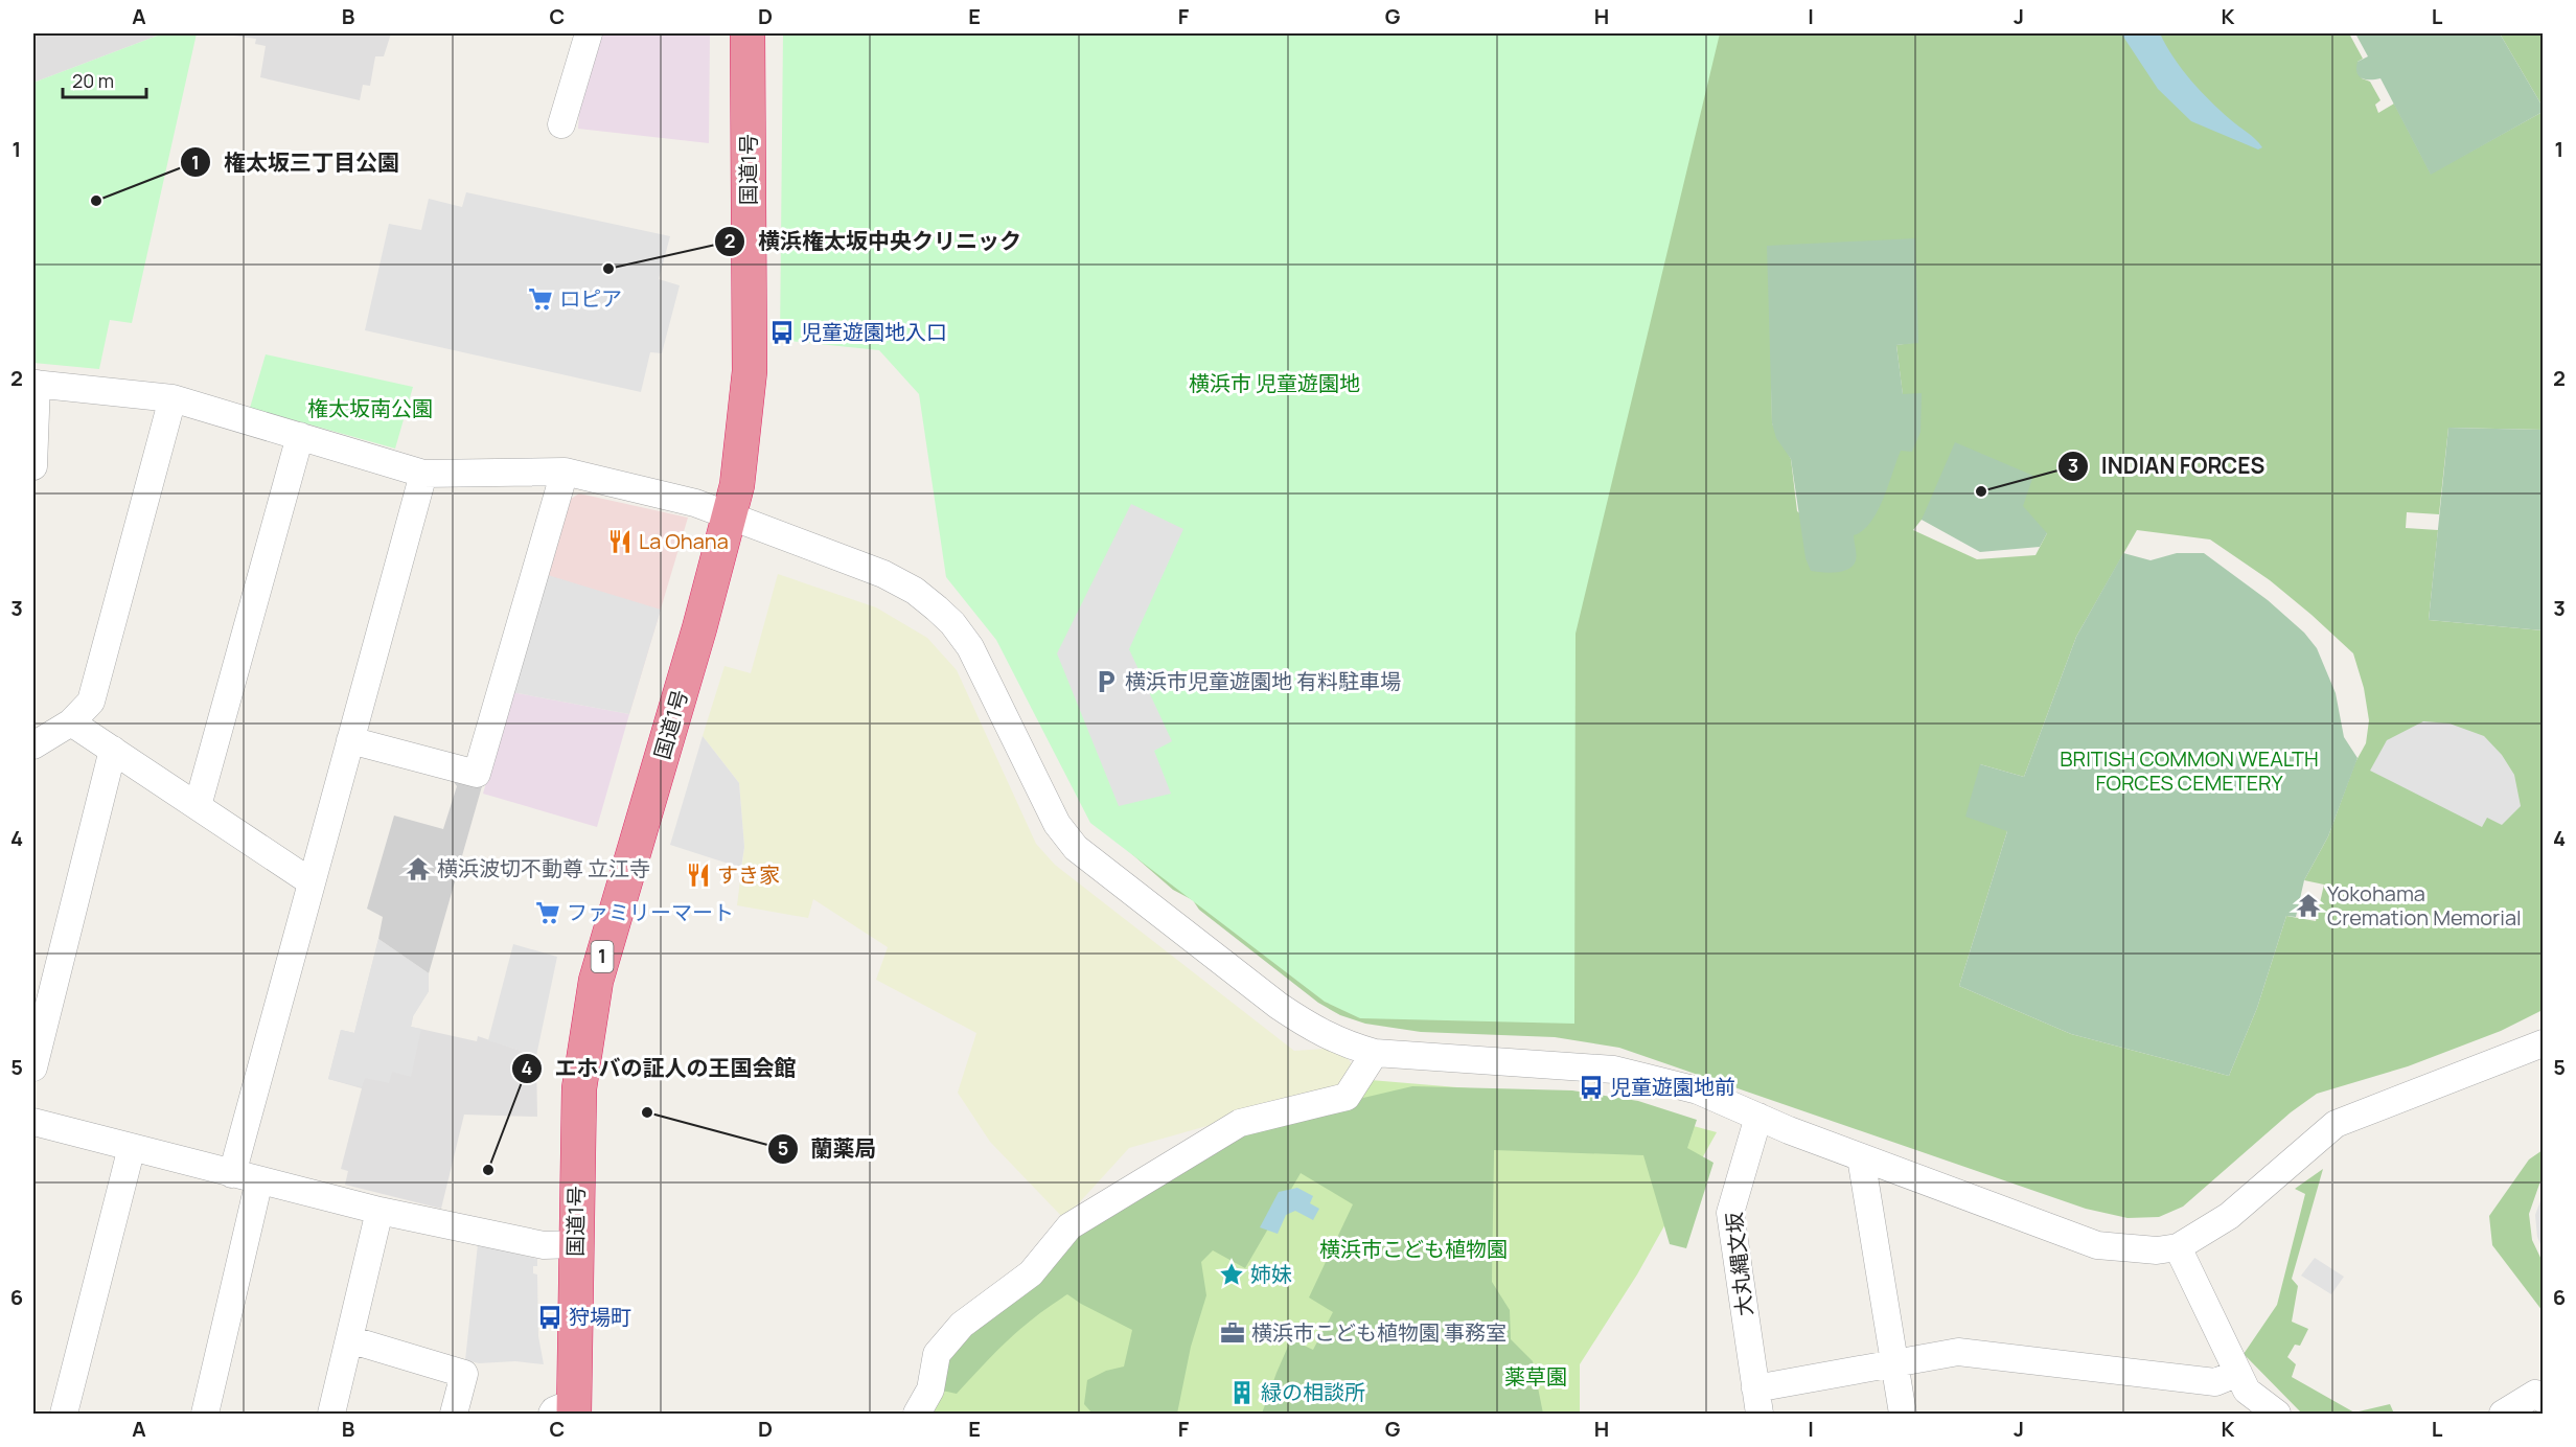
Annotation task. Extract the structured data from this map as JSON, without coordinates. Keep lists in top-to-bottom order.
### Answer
{
  "streets": {
    "highway": ["国道1号", "1"],
    "street": ["大丸縄文坂"]
  },
  "parks": [
    "横浜市 児童遊園地",
    "権太坂南公園",
    "BRITISH COMMON WEALTH FORCES CEMETERY",
    "横浜市こども植物園",
    "薬草園"
  ],
  "places": {
    "other": [
      "権太坂三丁目公園",
      "横浜権太坂中央クリニック",
      "INDIAN FORCES",
      "蘭薬局",
      "エホバの証人の王国会館"
    ],
    "supermarket": ["ロピア", "ファミリーマート"],
    "bus stop": ["児童遊園地入口", "児童遊園地前", "狩場町"],
    "restaurant": ["La Ohana", "すき家"],
    "parking": ["横浜市児童遊園地 有料駐車場"],
    "temple": ["横浜波切不動尊 立江寺", "Yokohama Cremation Memorial"],
    "place": ["姉妹"],
    "office": ["横浜市こども植物園 事務室"],
    "building": ["緑の相談所"]
  },
  "scale_bar": "20 m",
  "grid": {
    "columns": [
      "A",
      "B",
      "C",
      "D",
      "E",
      "F",
      "G",
      "H",
      "I",
      "J",
      "K",
      "L"
    ],
    "rows": [
      "1",
      "2",
      "3",
      "4",
      "5",
      "6"
    ]
  }
}
